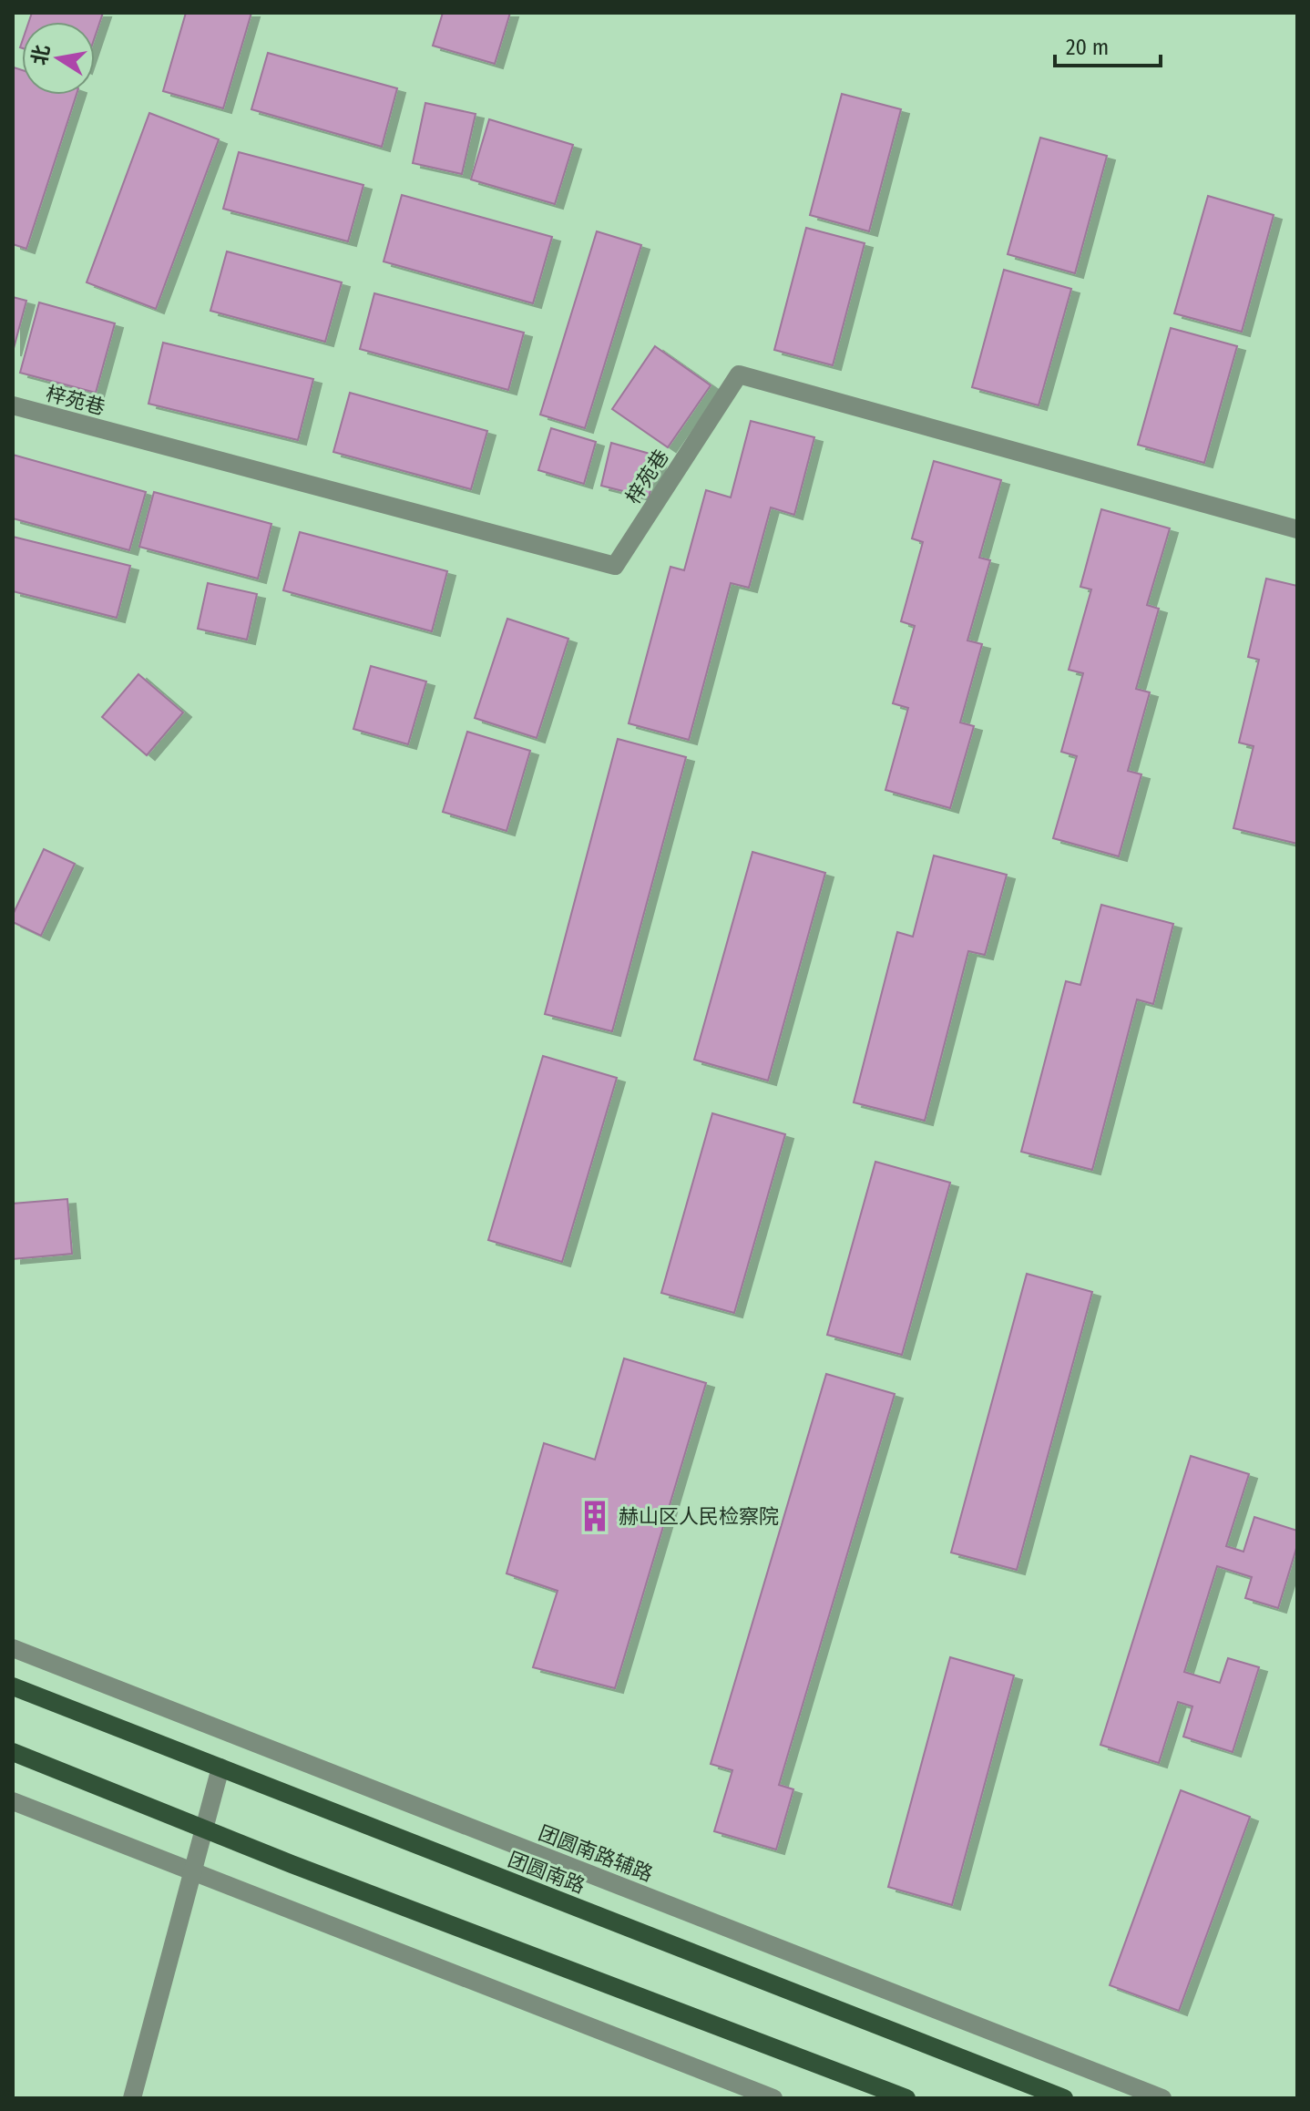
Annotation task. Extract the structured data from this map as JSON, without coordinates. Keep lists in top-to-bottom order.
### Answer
{
  "streets": {
    "main road": ["团圆南路"],
    "street": ["梓苑巷", "团圆南路辅路"]
  },
  "places": {
    "building": ["赫山区人民检察院"]
  },
  "scale_bar": "20 m",
  "north": "left"
}
